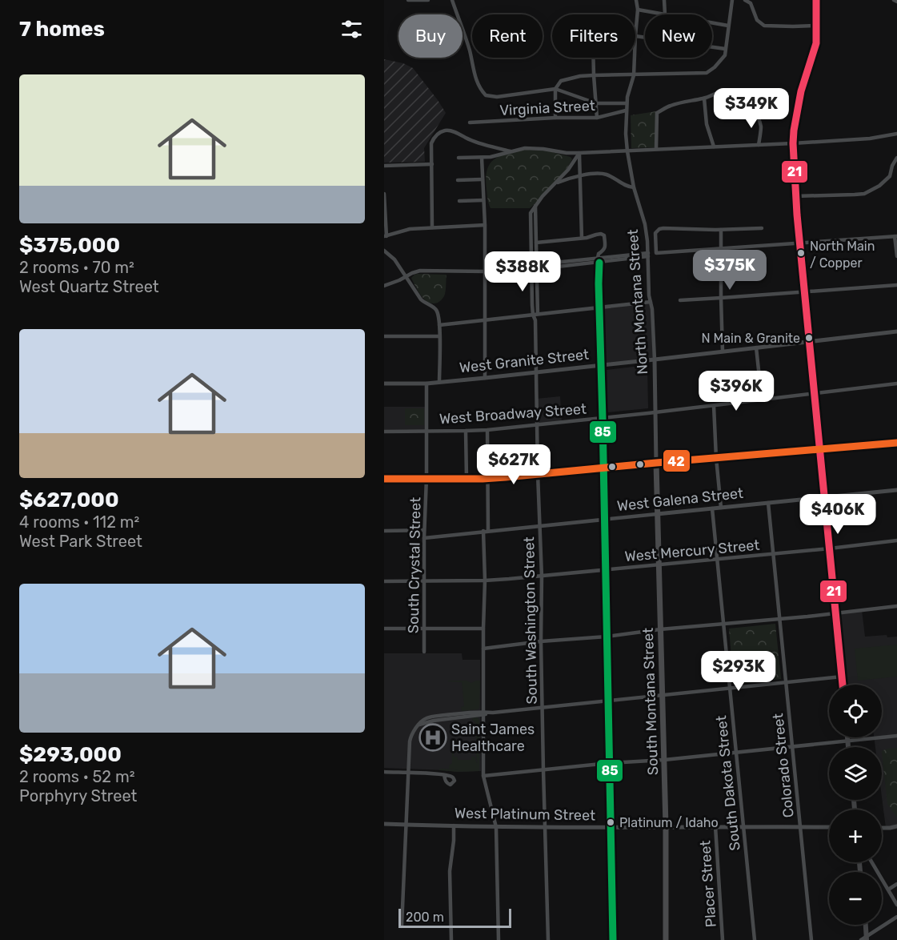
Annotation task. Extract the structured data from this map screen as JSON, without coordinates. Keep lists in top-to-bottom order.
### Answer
{
  "streets": {
    "main road": ["South Montana Street"],
    "street": [
      "Virginia Street",
      "North Montana Street",
      "West Granite Street",
      "West Broadway Street",
      "West Galena Street",
      "West Mercury Street",
      "South Crystal Street",
      "South Washington Street",
      "Colorado Street",
      "South Dakota Street",
      "West Platinum Street",
      "Placer Street"
    ]
  },
  "crossings": [
    ["Virginia Street", "North Montana Street"],
    ["North Montana Street", "West Granite Street"],
    ["North Montana Street", "West Broadway Street"],
    ["North Montana Street", "South Montana Street"],
    ["West Granite Street", "South Crystal Street"],
    ["West Granite Street", "South Washington Street"],
    ["West Broadway Street", "South Crystal Street"],
    ["West Broadway Street", "South Washington Street"],
    ["West Galena Street", "South Crystal Street"],
    ["West Galena Street", "South Washington Street"],
    ["West Galena Street", "South Montana Street"],
    ["West Galena Street", "Colorado Street"],
    ["West Galena Street", "South Dakota Street"],
    ["West Mercury Street", "South Crystal Street"],
    ["West Mercury Street", "South Washington Street"],
    ["West Mercury Street", "South Montana Street"],
    ["West Mercury Street", "Colorado Street"],
    ["West Mercury Street", "South Dakota Street"],
    ["South Washington Street", "West Platinum Street"],
    ["South Montana Street", "West Platinum Street"],
    ["Colorado Street", "West Platinum Street"],
    ["South Dakota Street", "West Platinum Street"],
    ["West Platinum Street", "Placer Street"]
  ],
  "places": {
    "other": ["North Main / Copper", "N Main & Granite", "Platinum / Idaho"],
    "hospital": ["Saint James Healthcare"]
  },
  "lines": ["transit line 21", "transit line 85", "transit line 42"],
  "scale_bar": "200 m",
  "page": {
    "heading": "7 homes",
    "chip": [
      "Buy",
      "Rent",
      "Filters",
      "New"
    ],
    "list": [
      {
        "name": "$375,000",
        "note": "2 rooms · 70 m² · West Quartz Street"
      },
      {
        "name": "$627,000",
        "note": "4 rooms · 112 m² · West Park Street"
      },
      {
        "name": "$293,000",
        "note": "2 rooms · 52 m² · Porphyry Street"
      }
    ],
    "price": [
      "$349K",
      "$375K",
      "$388K",
      "$396K",
      "$627K",
      "$406K",
      "$293K"
    ],
    "map_buttons": ["+", "−"],
    "scale": "200 m"
  }
}
